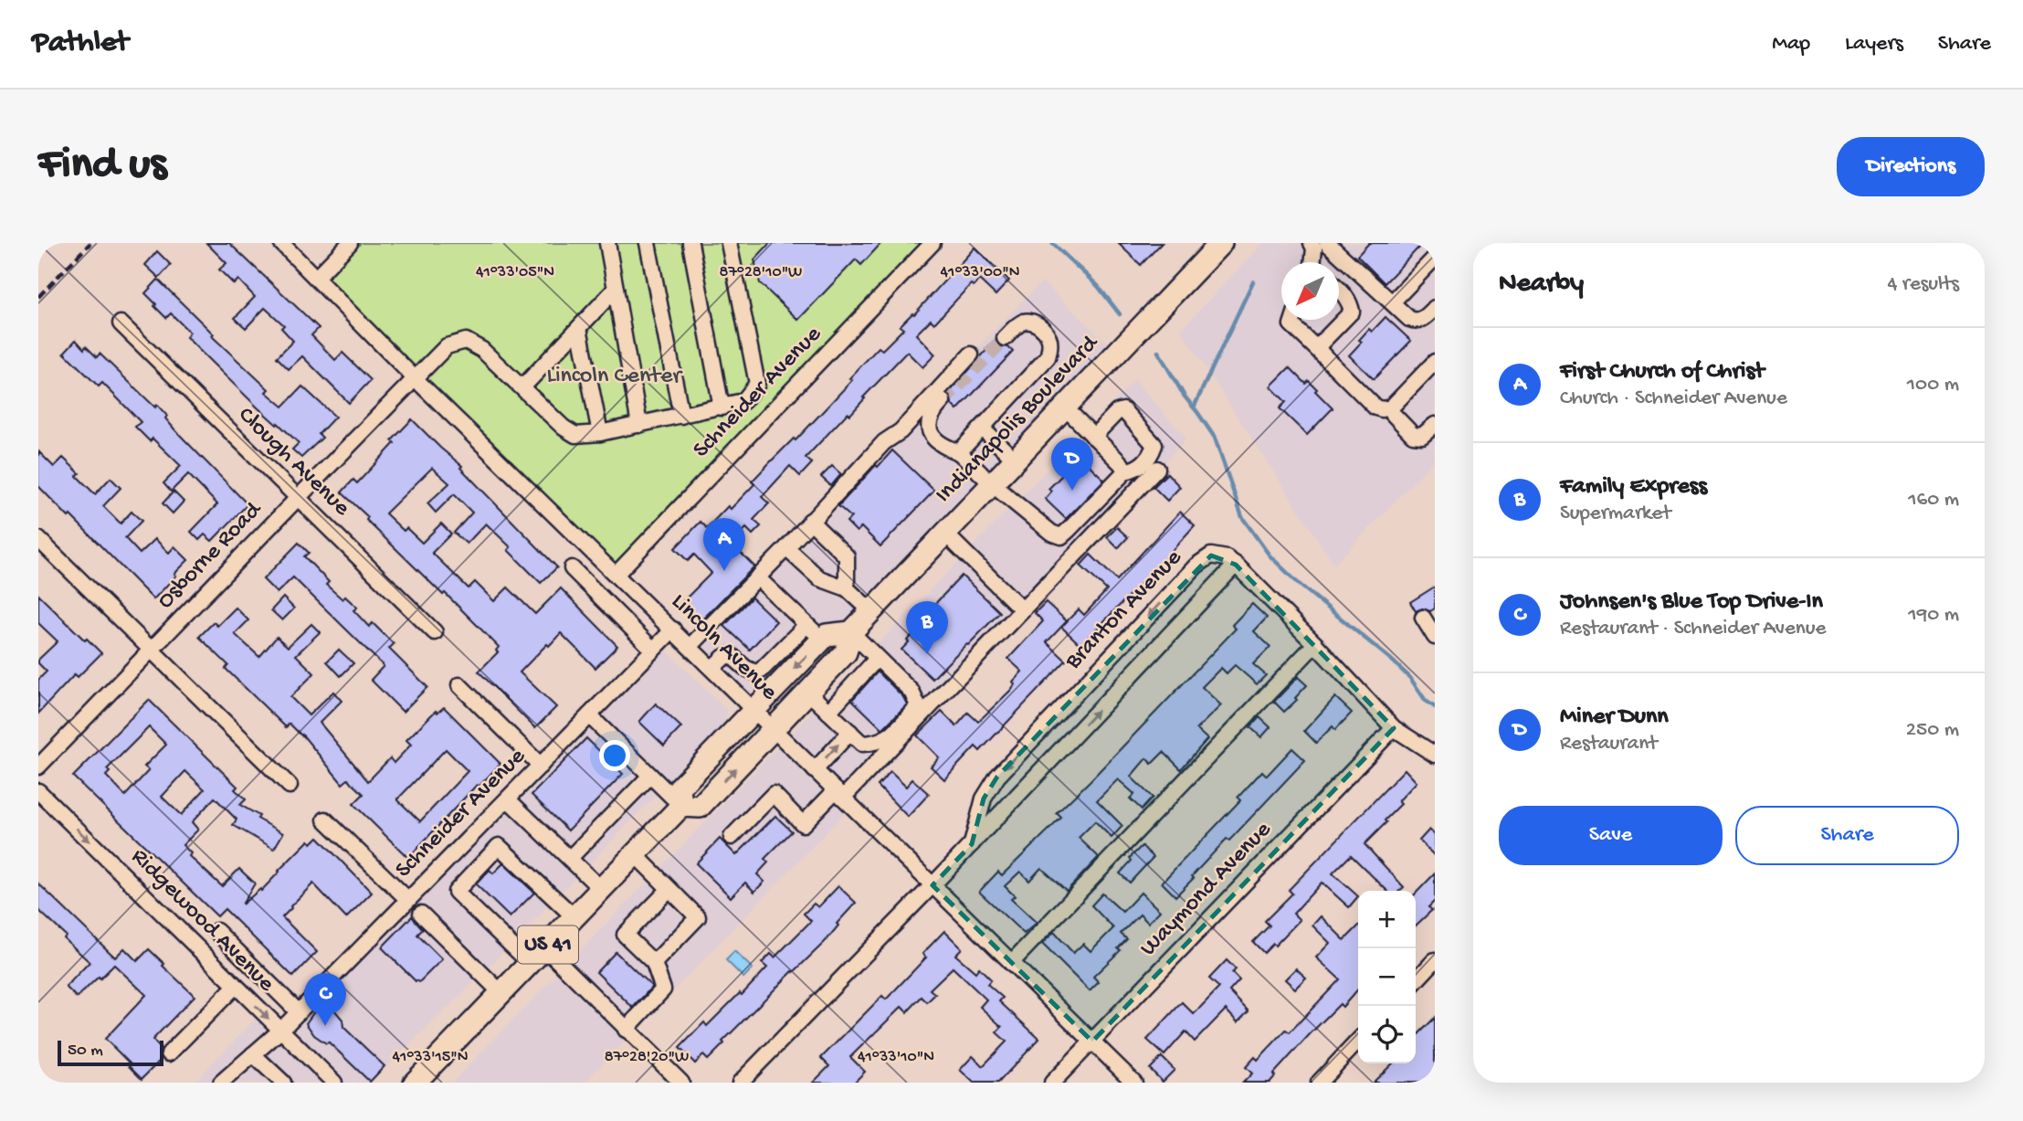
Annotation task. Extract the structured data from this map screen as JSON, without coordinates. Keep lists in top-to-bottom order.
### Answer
{
  "streets": {
    "highway": ["Indianapolis Boulevard", "US 41"],
    "street": [
      "Schneider Avenue",
      "Clough Avenue",
      "Osborne Road",
      "Branton Avenue",
      "Lincoln Avenue",
      "Waymond Avenue",
      "Ridgewood Avenue"
    ]
  },
  "crossings": [
    ["Schneider Avenue", "Lincoln Avenue"],
    ["Schneider Avenue", "Ridgewood Avenue"],
    ["Indianapolis Boulevard", "Lincoln Avenue"],
    ["Clough Avenue", "Osborne Road"],
    ["Osborne Road", "Lincoln Avenue"],
    ["Branton Avenue", "Lincoln Avenue"],
    ["Lincoln Avenue", "Waymond Avenue"]
  ],
  "parks": ["Lincoln Center"],
  "scale_bar": "50 m",
  "north": "bottom left",
  "page": {
    "header": "Pathlet",
    "nav": ["Map", "Layers", "Share"],
    "buttons": [
      "Directions",
      ["Save", "Share"]
    ],
    "title": "Find us",
    "heading": ["Nearby", "4 results"],
    "list": [
      {
        "mark": "A",
        "name": "First Church of Christ",
        "note": "Church · Schneider Avenue",
        "value": "100 m"
      },
      {
        "mark": "B",
        "name": "Family Express",
        "note": "Supermarket",
        "value": "160 m"
      },
      {
        "mark": "C",
        "name": "Johnsen's Blue Top Drive-In",
        "note": "Restaurant · Schneider Avenue",
        "value": "190 m"
      },
      {
        "mark": "D",
        "name": "Miner Dunn",
        "note": "Restaurant",
        "value": "250 m"
      }
    ],
    "pins": [
      "D",
      "A",
      "B",
      "C"
    ],
    "map_buttons": ["+", "−"],
    "scale": "50 m"
  },
  "coordinates": [
    "41°33'05\"N",
    "41°33'00\"N",
    "87°28'10\"W",
    "87°28'20\"W",
    "41°33'15\"N",
    "41°33'10\"N"
  ]
}
